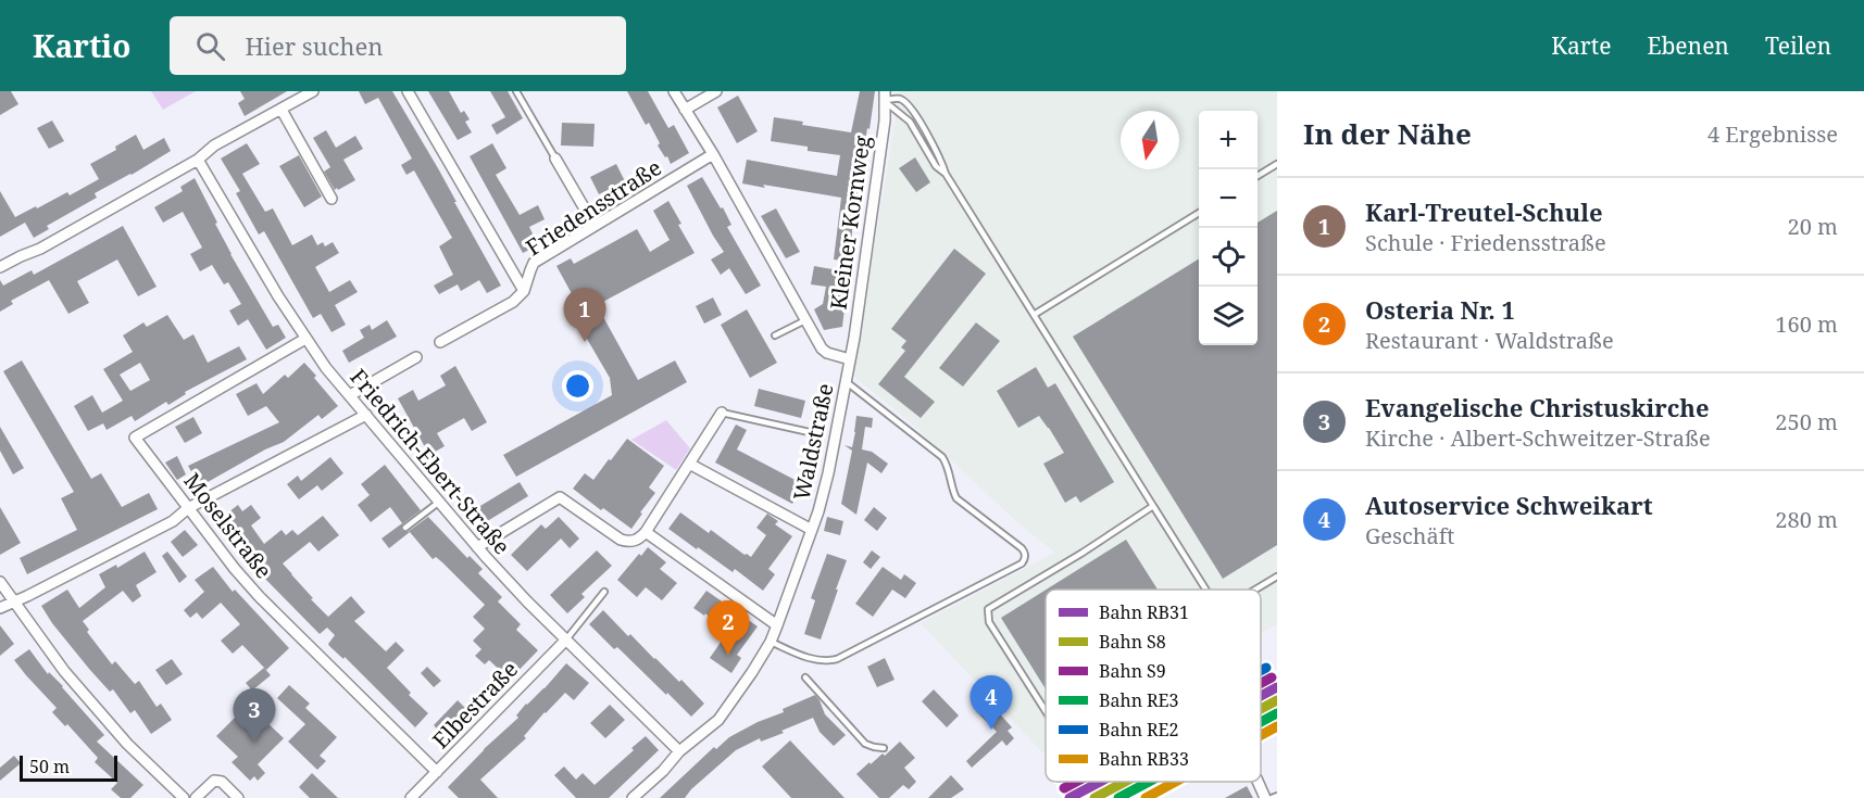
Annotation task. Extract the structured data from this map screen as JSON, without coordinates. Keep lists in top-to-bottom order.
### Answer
{
  "streets": {
    "street": [
      "Friedensstraße",
      "Kleiner Kornweg",
      "Waldstraße",
      "Friedrich-Ebert-Straße",
      "Moselstraße",
      "Elbestraße"
    ]
  },
  "crossings": [
    ["Friedensstraße", "Waldstraße"],
    ["Kleiner Kornweg", "Waldstraße"],
    ["Waldstraße", "Friedrich-Ebert-Straße"],
    ["Friedrich-Ebert-Straße", "Moselstraße"],
    ["Friedrich-Ebert-Straße", "Elbestraße"],
    ["Moselstraße", "Elbestraße"]
  ],
  "lines": [
    "rail line RE2",
    "rail line S9",
    "rail line RB31",
    "rail line S8",
    "rail line RE3",
    "rail line RB33"
  ],
  "legend": [
    "Bahn RB31",
    "Bahn S8",
    "Bahn S9",
    "Bahn RE3",
    "Bahn RE2",
    "Bahn RB33"
  ],
  "scale_bar": "50 m",
  "north": "bottom",
  "page": {
    "header": "Kartio",
    "search": "Hier suchen",
    "nav": ["Karte", "Ebenen", "Teilen"],
    "heading": ["In der Nähe", "4 Ergebnisse"],
    "map_buttons": ["+", "−"],
    "list": [
      {
        "mark": "1",
        "name": "Karl-Treutel-Schule",
        "note": "Schule · Friedensstraße",
        "value": "20 m"
      },
      {
        "mark": "2",
        "name": "Osteria Nr. 1",
        "note": "Restaurant · Waldstraße",
        "value": "160 m"
      },
      {
        "mark": "3",
        "name": "Evangelische Christuskirche",
        "note": "Kirche · Albert-Schweitzer-Straße",
        "value": "250 m"
      },
      {
        "mark": "4",
        "name": "Autoservice Schweikart",
        "note": "Geschäft",
        "value": "280 m"
      }
    ],
    "pins": [
      "1",
      "2",
      "4",
      "3"
    ],
    "scale": "50 m"
  }
}
